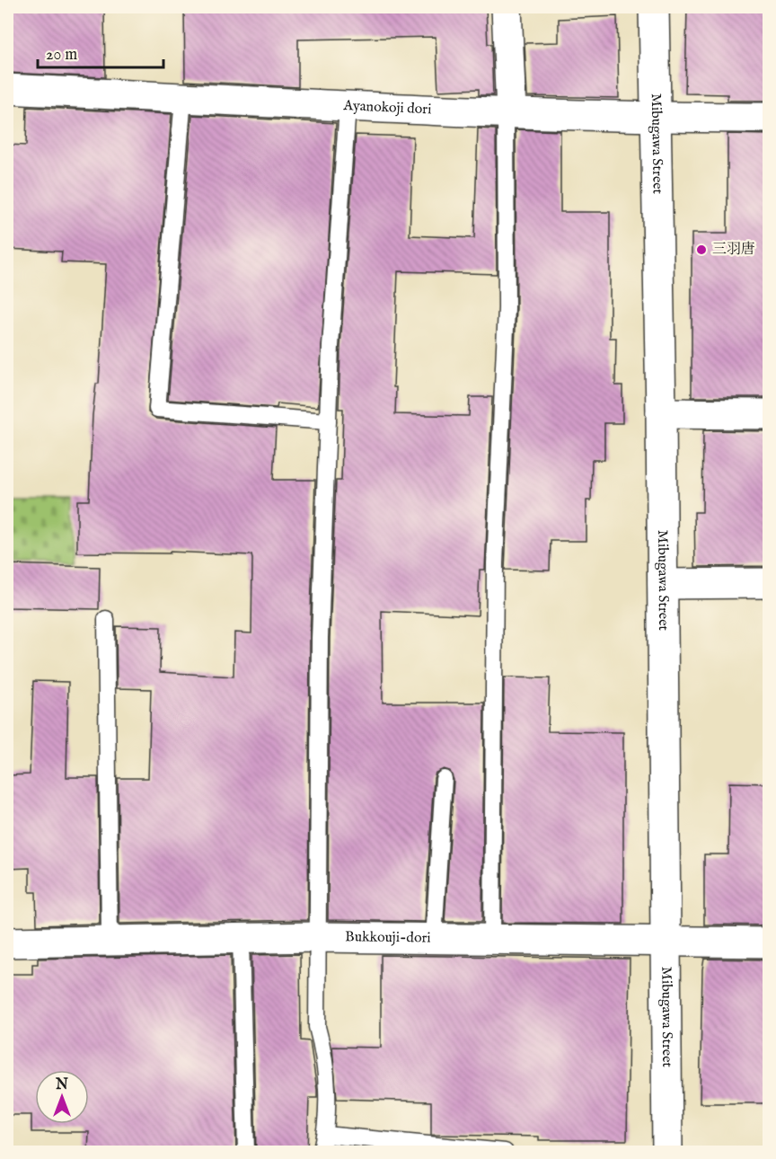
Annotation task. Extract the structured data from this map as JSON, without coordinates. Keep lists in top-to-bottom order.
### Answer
{
  "streets": {
    "street": ["Ayanokoji dori", "Mibugawa Street", "Bukkouji-dori"]
  },
  "crossings": [
    ["Ayanokoji dori", "Mibugawa Street"],
    ["Mibugawa Street", "Bukkouji-dori"]
  ],
  "places": ["三羽唐"],
  "scale_bar": "20 m",
  "north": "top"
}
